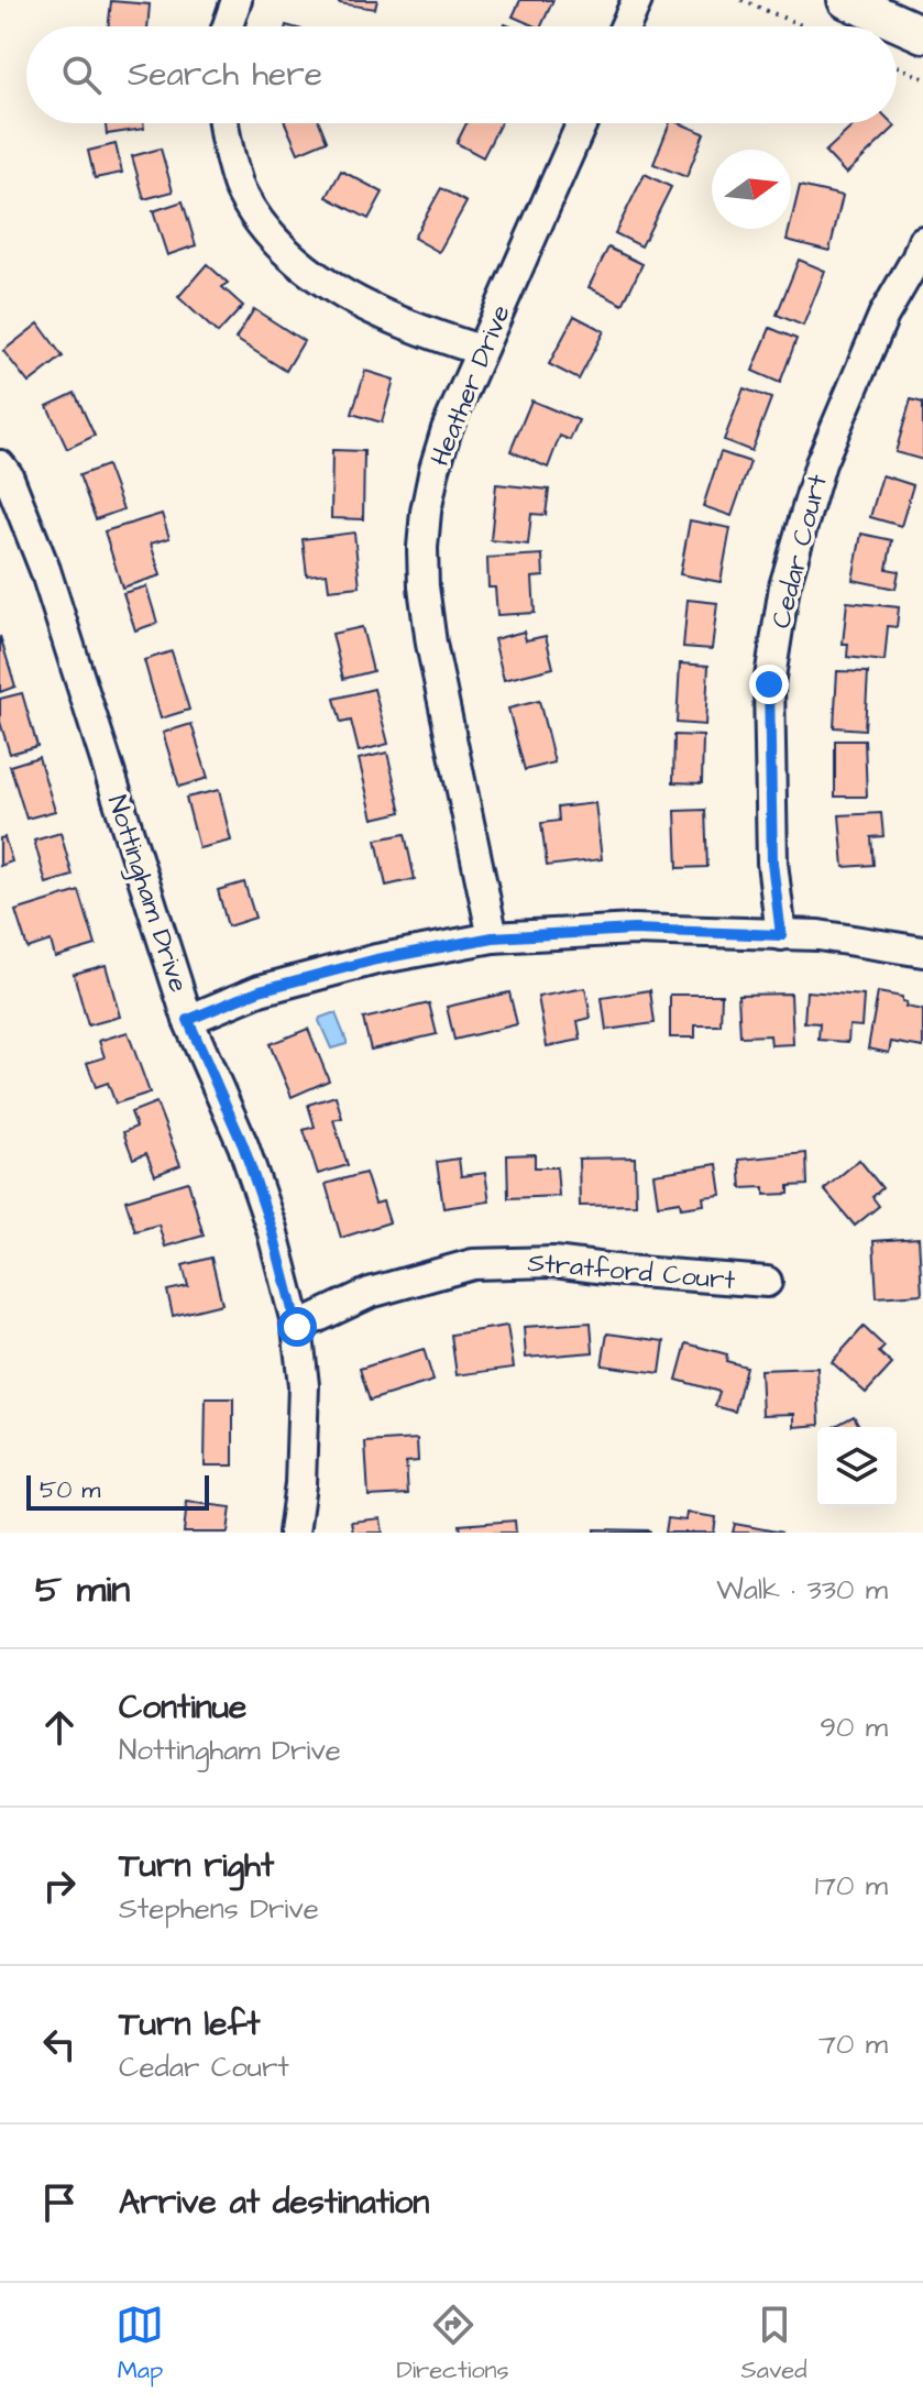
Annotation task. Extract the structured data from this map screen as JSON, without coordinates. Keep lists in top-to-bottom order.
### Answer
{
  "streets": {
    "street": [
      "Heather Drive",
      "Cedar Court",
      "Nottingham Drive",
      "Stratford Court"
    ]
  },
  "crossings": [
    ["Nottingham Drive", "Stratford Court"]
  ],
  "scale_bar": "50 m",
  "north": "right",
  "page": {
    "search": "Search here",
    "scale": "50 m",
    "heading": ["5 min", "Walk · 330 m"],
    "list": [
      ["Continue", "Nottingham Drive", "90 m"],
      ["Turn right", "Stephens Drive", "170 m"],
      ["Turn left", "Cedar Court", "70 m"],
      "Arrive at destination"
    ],
    "nav": ["Map", "Directions", "Saved"]
  }
}
